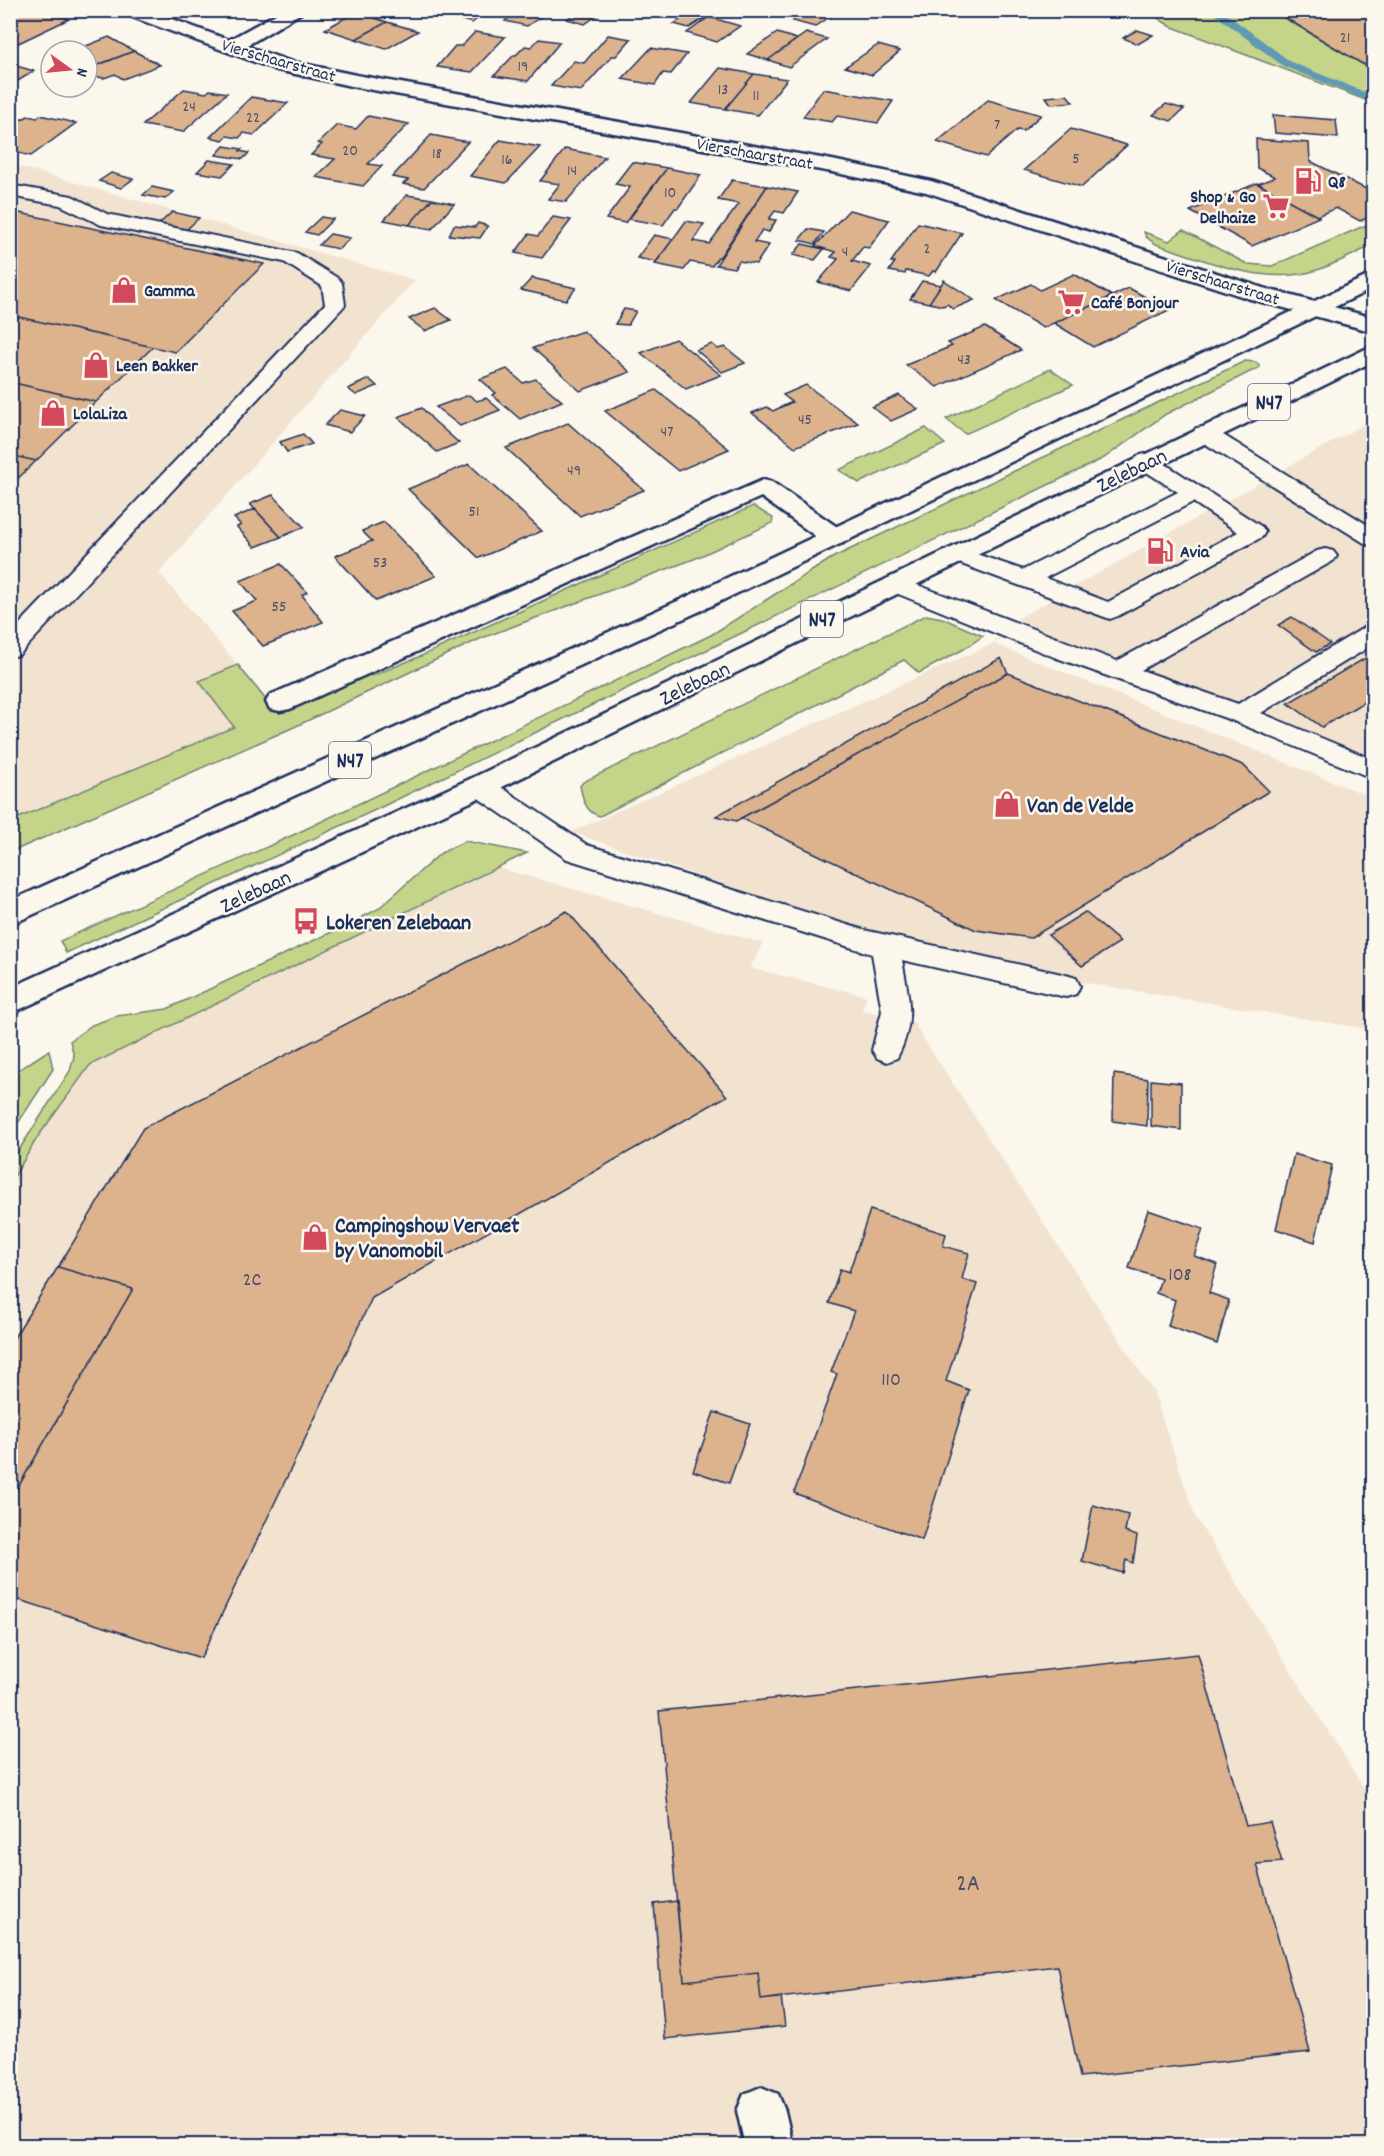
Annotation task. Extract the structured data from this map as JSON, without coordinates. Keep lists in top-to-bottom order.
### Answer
{
  "streets": {
    "main road": ["Vierschaarstraat", "N47", "Zelebaan"]
  },
  "crossings": [
    ["Vierschaarstraat", "N47"]
  ],
  "places": {
    "fuel station": ["Q8", "Avia"],
    "supermarket": ["Shop & Go Delhaize", "Café Bonjour"],
    "shop": [
      "Gamma",
      "Leen Bakker",
      "LolaLiza",
      "Van de Velde",
      "Campingshow Vervaet by Vanomobil"
    ],
    "bus stop": ["Lokeren Zelebaan"]
  },
  "house_numbers": [
    "21",
    "19",
    "13",
    "11",
    "24",
    "22",
    "7",
    "20",
    "18",
    "5",
    "16",
    "14",
    "10",
    "2",
    "4",
    "43",
    "45",
    "47",
    "49",
    "51",
    "53",
    "55",
    "108",
    "2C",
    "110",
    "2A"
  ],
  "north": "right"
}
